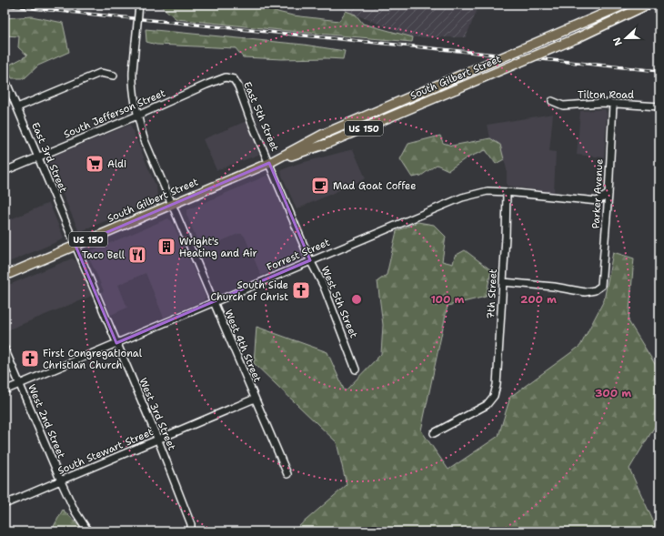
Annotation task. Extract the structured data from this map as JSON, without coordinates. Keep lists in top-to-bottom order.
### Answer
{
  "streets": {
    "main road": ["South Gilbert Street", "US 150"],
    "street": [
      "Tilton Road",
      "South Jefferson Street",
      "East 5th Street",
      "East 3rd Street",
      "Parker Avenue",
      "Forrest Street",
      "7th Street",
      "West 5th Street",
      "West 4th Street",
      "West 3rd Street",
      "West 2nd Street",
      "South Stewart Street"
    ]
  },
  "crossings": [
    ["South Gilbert Street", "East 5th Street"],
    ["South Gilbert Street", "East 3rd Street"],
    ["South Gilbert Street", "West 5th Street"],
    ["South Gilbert Street", "West 4th Street"],
    ["South Gilbert Street", "West 3rd Street"],
    ["Tilton Road", "Parker Avenue"],
    ["South Jefferson Street", "East 5th Street"],
    ["South Jefferson Street", "East 3rd Street"],
    ["South Jefferson Street", "West 4th Street"],
    ["East 5th Street", "West 5th Street"],
    ["East 3rd Street", "West 3rd Street"],
    ["Parker Avenue", "Forrest Street"],
    ["Parker Avenue", "7th Street"],
    ["Forrest Street", "7th Street"],
    ["Forrest Street", "West 5th Street"],
    ["Forrest Street", "West 4th Street"],
    ["Forrest Street", "West 3rd Street"],
    ["Forrest Street", "West 2nd Street"],
    ["West 4th Street", "South Stewart Street"],
    ["West 3rd Street", "South Stewart Street"],
    ["West 2nd Street", "South Stewart Street"]
  ],
  "places": {
    "supermarket": ["Aldi"],
    "cafe": ["Mad Goat Coffee"],
    "building": ["Wright's Heating and Air"],
    "restaurant": ["Taco Bell"],
    "church": ["South Side Church of Christ", "First Congregational Christian Church"]
  },
  "north": "left",
  "rings": ["100 m", "200 m", "300 m"]
}
